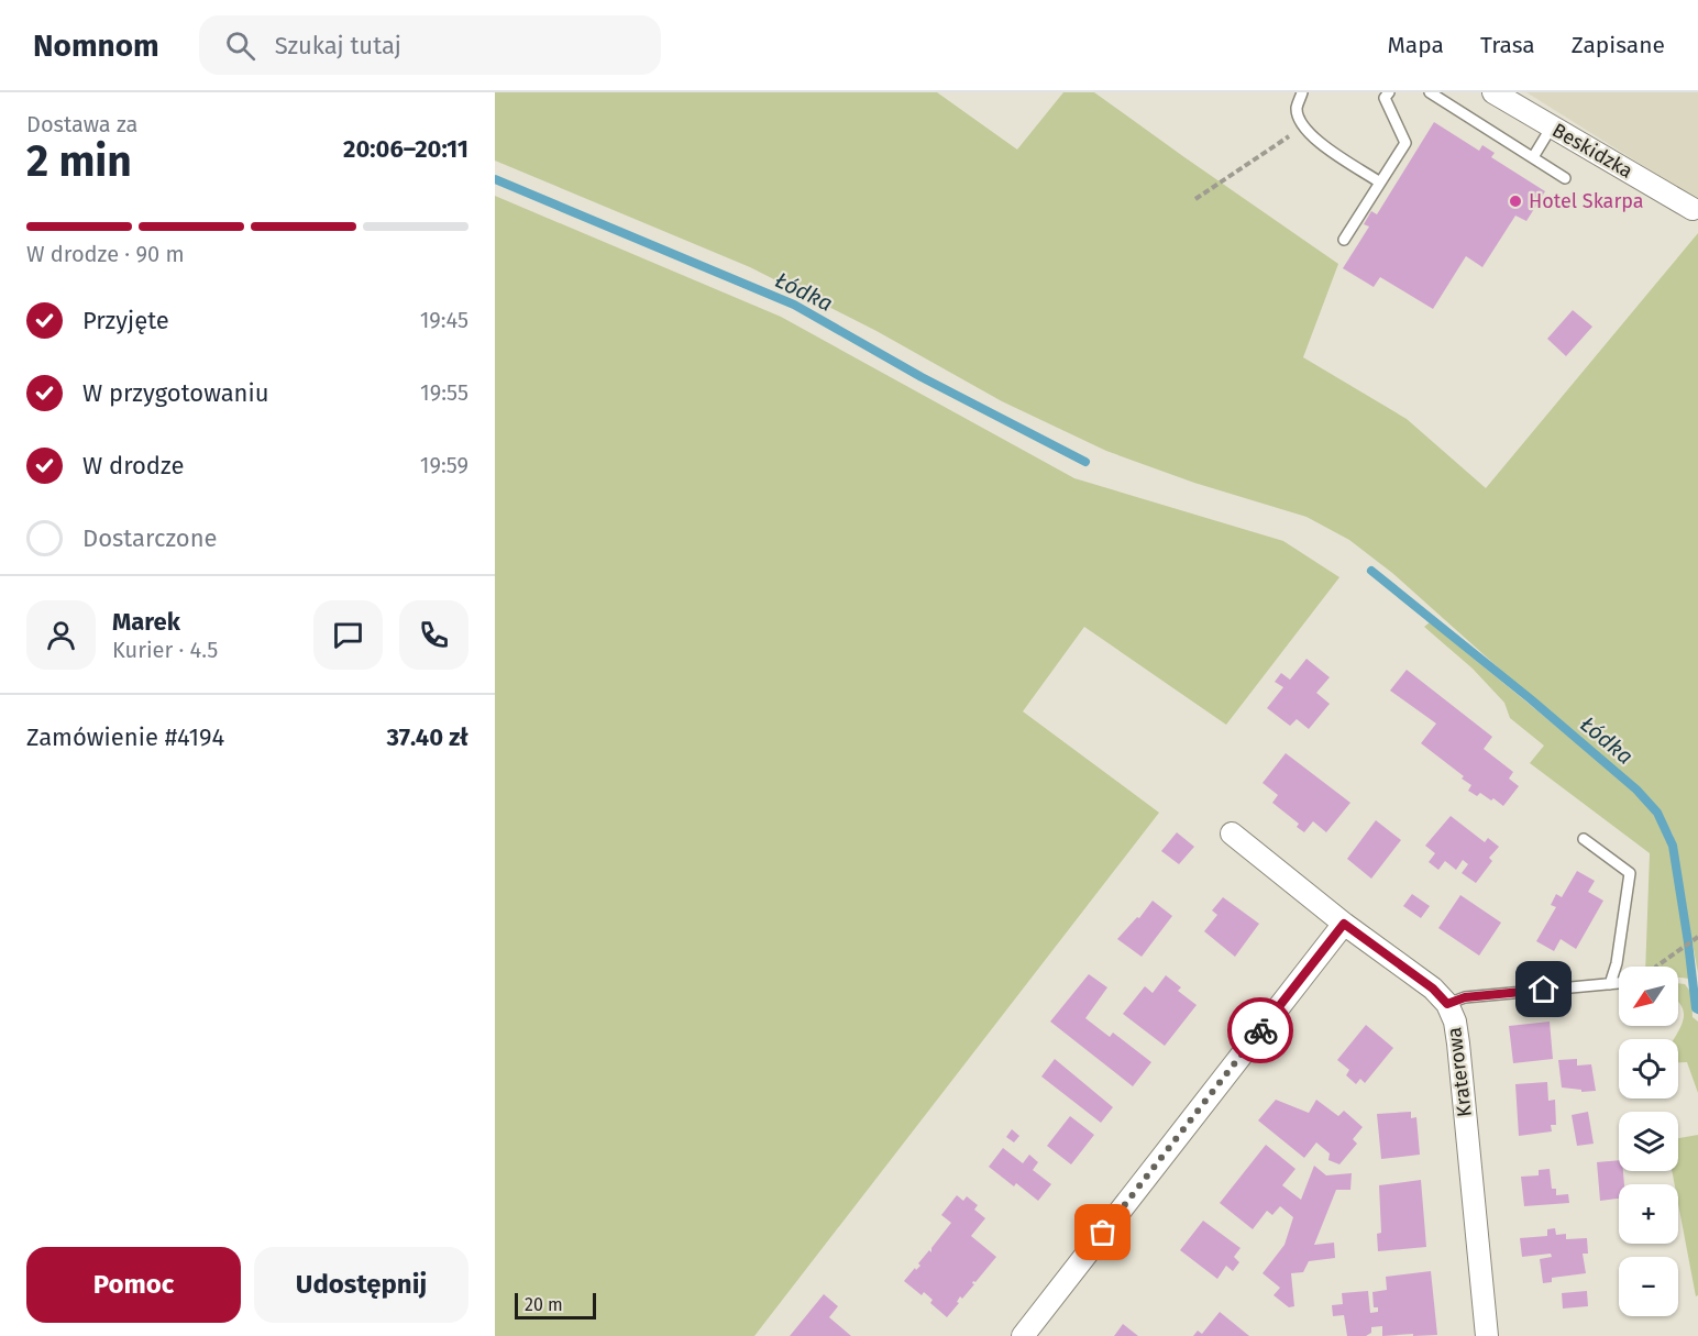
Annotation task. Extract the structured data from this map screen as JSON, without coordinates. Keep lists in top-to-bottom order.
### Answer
{
  "streets": {
    "street": ["Beskidzka", "Kraterowa"]
  },
  "water": ["Łódka"],
  "places": ["Hotel Skarpa"],
  "scale_bar": "20 m",
  "north": "bottom left",
  "page": {
    "header": "Nomnom",
    "search": "Szukaj tutaj",
    "nav": ["Mapa", "Trasa", "Zapisane"],
    "heading": ["2 min", "Dostawa za", "20:06–20:11"],
    "panel": [
      "Marek",
      "Kurier · 4.5",
      "Zamówienie #4194",
      "37.40 zł"
    ],
    "bar": "W drodze · 90 m",
    "list": [
      ["Przyjęte", "19:45"],
      ["W przygotowaniu", "19:55"],
      ["W drodze", "19:59"],
      "Dostarczone"
    ],
    "map_buttons": ["+", "−"],
    "buttons": ["Pomoc", "Udostępnij"],
    "scale": "20 m"
  }
}
